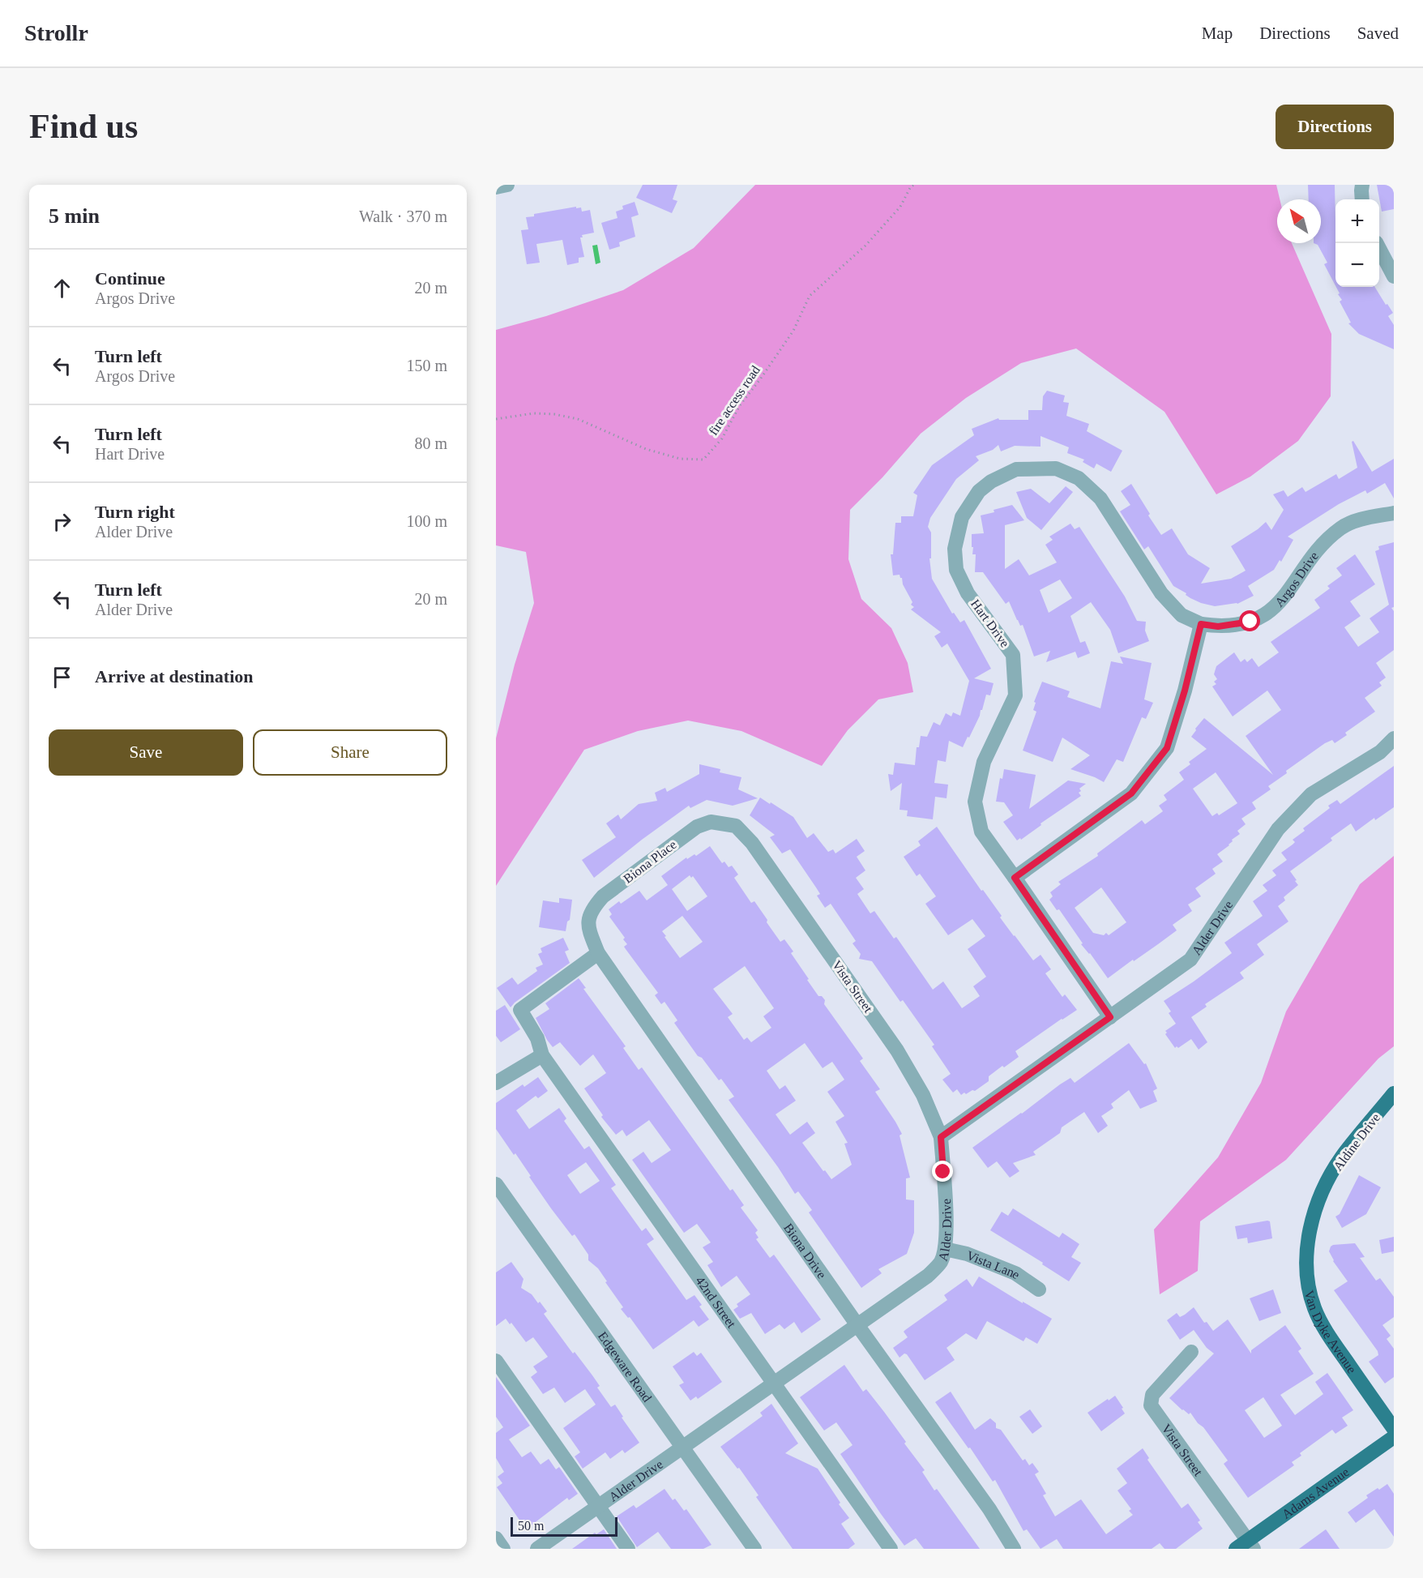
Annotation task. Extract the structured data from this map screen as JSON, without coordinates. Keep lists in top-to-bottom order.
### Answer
{
  "streets": {
    "main road": ["Aldine Drive", "Van Dyke Avenue", "Adams Avenue"],
    "street": [
      "Argos Drive",
      "Hart Drive",
      "Biona Place",
      "Alder Drive",
      "Vista Street",
      "Biona Drive",
      "Vista Lane",
      "42nd Street",
      "Edgeware Road"
    ],
    "path": ["fire access road"]
  },
  "crossings": [
    ["Argos Drive", "Hart Drive"],
    ["Hart Drive", "Alder Drive"],
    ["Biona Place", "Vista Street"],
    ["Biona Place", "Biona Drive"],
    ["Biona Place", "42nd Street"],
    ["Alder Drive", "Vista Street"],
    ["Alder Drive", "Biona Drive"],
    ["Alder Drive", "Vista Lane"],
    ["Alder Drive", "42nd Street"],
    ["Alder Drive", "Edgeware Road"],
    ["Vista Street", "Adams Avenue"],
    ["Aldine Drive", "Van Dyke Avenue"],
    ["Biona Drive", "42nd Street"]
  ],
  "scale_bar": "50 m",
  "north": "top left",
  "page": {
    "header": "Strollr",
    "nav": ["Map", "Directions", "Saved"],
    "buttons": [
      "Directions",
      ["Save", "Share"]
    ],
    "title": "Find us",
    "heading": ["5 min", "Walk · 370 m"],
    "map_buttons": ["+", "−"],
    "list": [
      ["Continue", "Argos Drive", "20 m"],
      ["Turn left", "Argos Drive", "150 m"],
      ["Turn left", "Hart Drive", "80 m"],
      ["Turn right", "Alder Drive", "100 m"],
      ["Turn left", "Alder Drive", "20 m"],
      "Arrive at destination"
    ],
    "scale": "50 m"
  }
}
